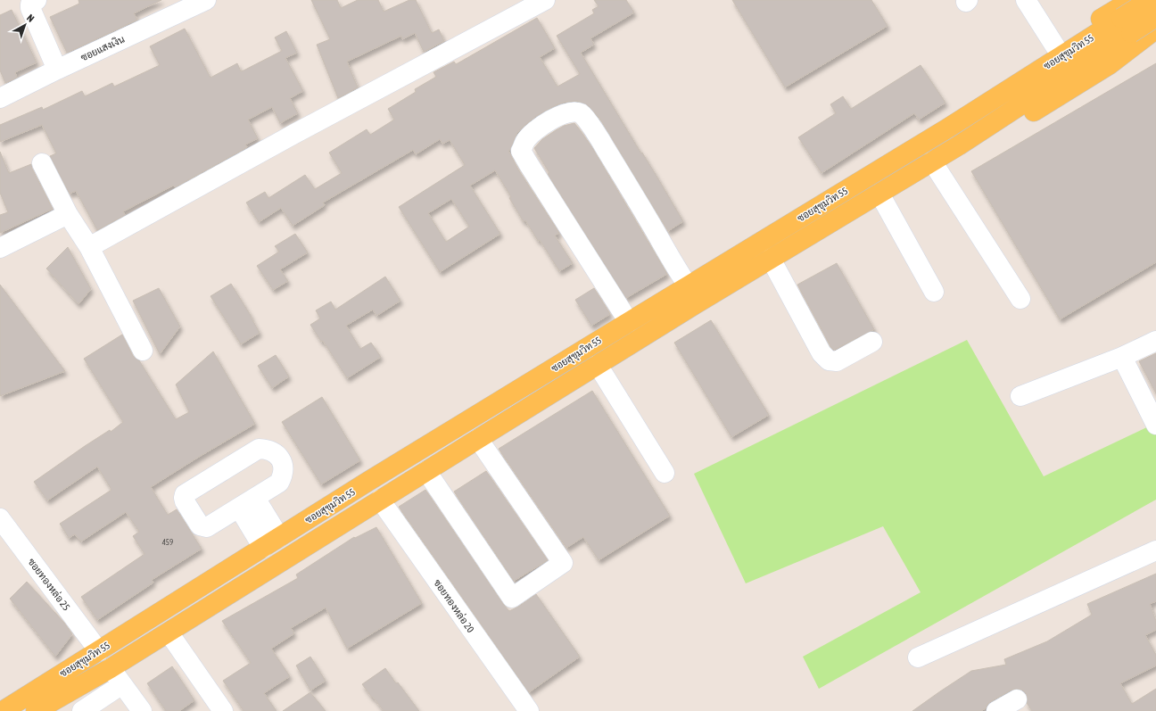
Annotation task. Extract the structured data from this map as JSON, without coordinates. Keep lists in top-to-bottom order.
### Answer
{
  "streets": {
    "main road": ["ซอยสุขุมวิท 55"],
    "street": ["ซอยแสงเงิน", "ซอยทองหล่อ 25", "ซอยทองหล่อ 20"]
  },
  "crossings": [
    ["ซอยสุขุมวิท 55", "ซอยทองหล่อ 25"],
    ["ซอยสุขุมวิท 55", "ซอยทองหล่อ 20"]
  ],
  "house_numbers": ["459"],
  "north": "top right"
}
